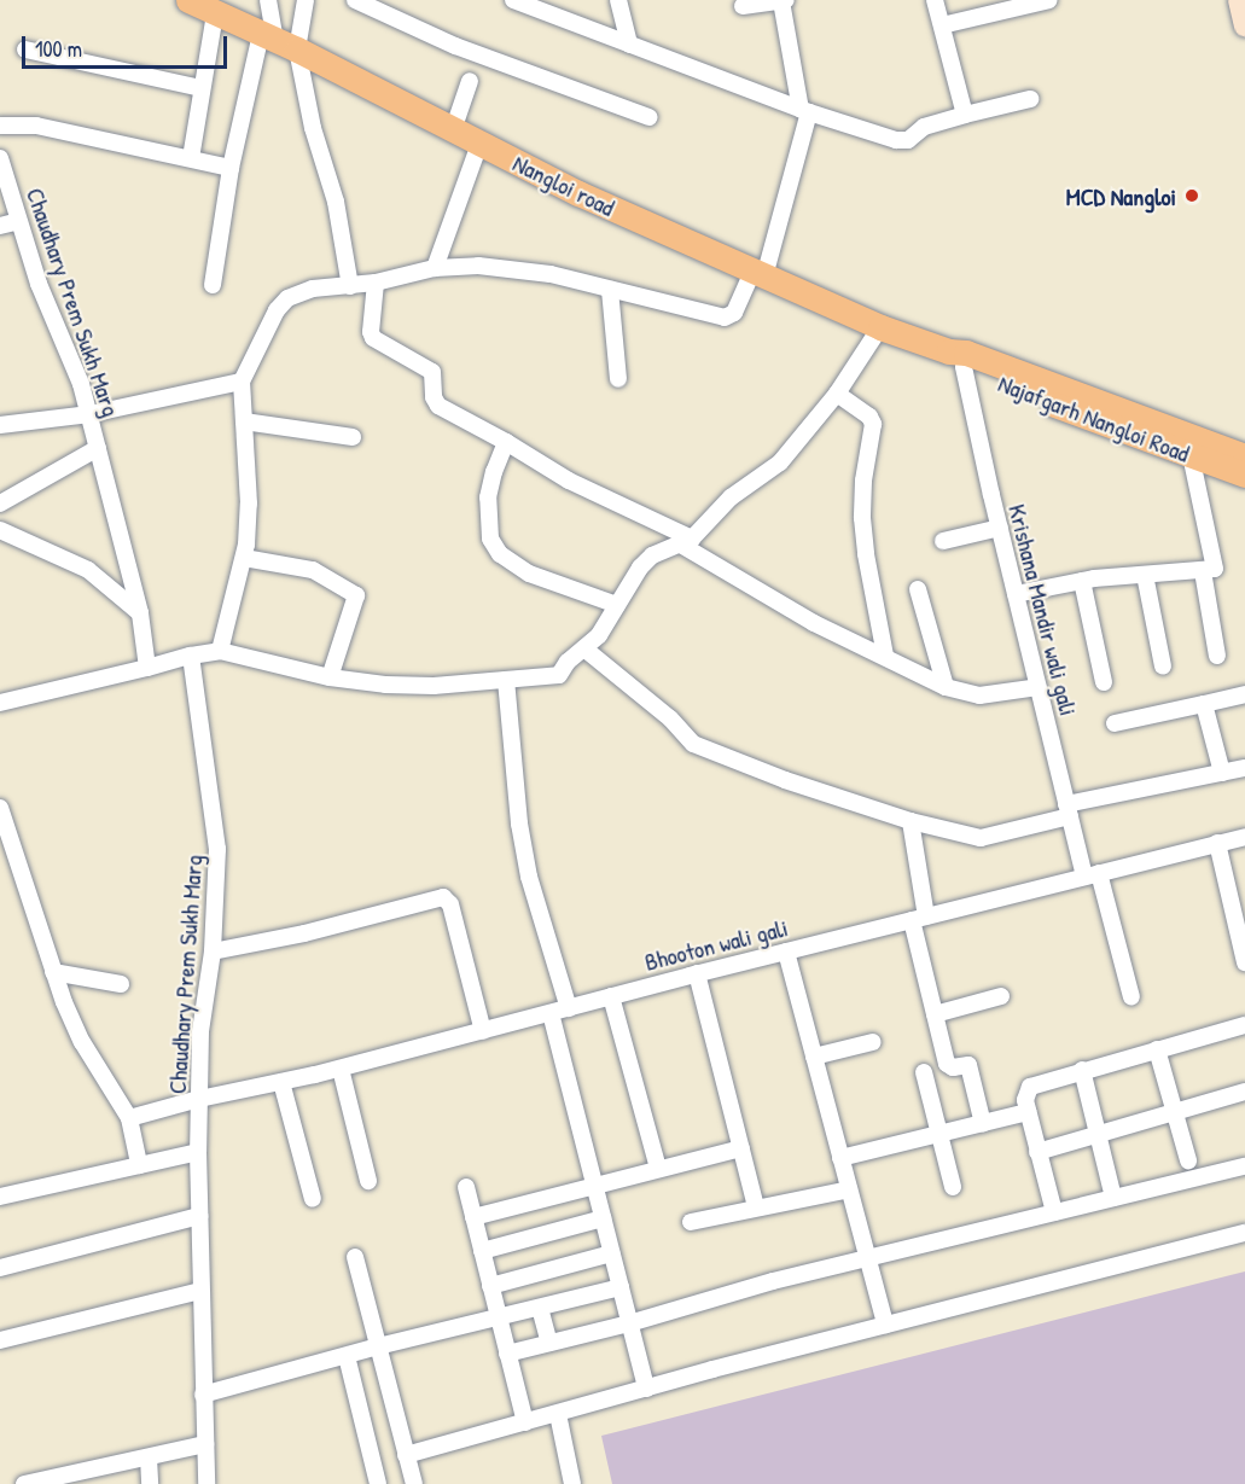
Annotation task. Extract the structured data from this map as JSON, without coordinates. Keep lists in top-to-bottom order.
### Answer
{
  "streets": {
    "main road": ["Nangloi road", "Najafgarh Nangloi Road"],
    "street": ["Chaudhary Prem Sukh Marg", "Krishana Mandir wali gali", "Bhooton wali gali"]
  },
  "crossings": [
    ["Nangloi road", "Najafgarh Nangloi Road"],
    ["Nangloi road", "Krishana Mandir wali gali"],
    ["Chaudhary Prem Sukh Marg", "Bhooton wali gali"],
    ["Najafgarh Nangloi Road", "Krishana Mandir wali gali"],
    ["Krishana Mandir wali gali", "Bhooton wali gali"]
  ],
  "places": ["MCD Nangloi"],
  "scale_bar": "100 m"
}
